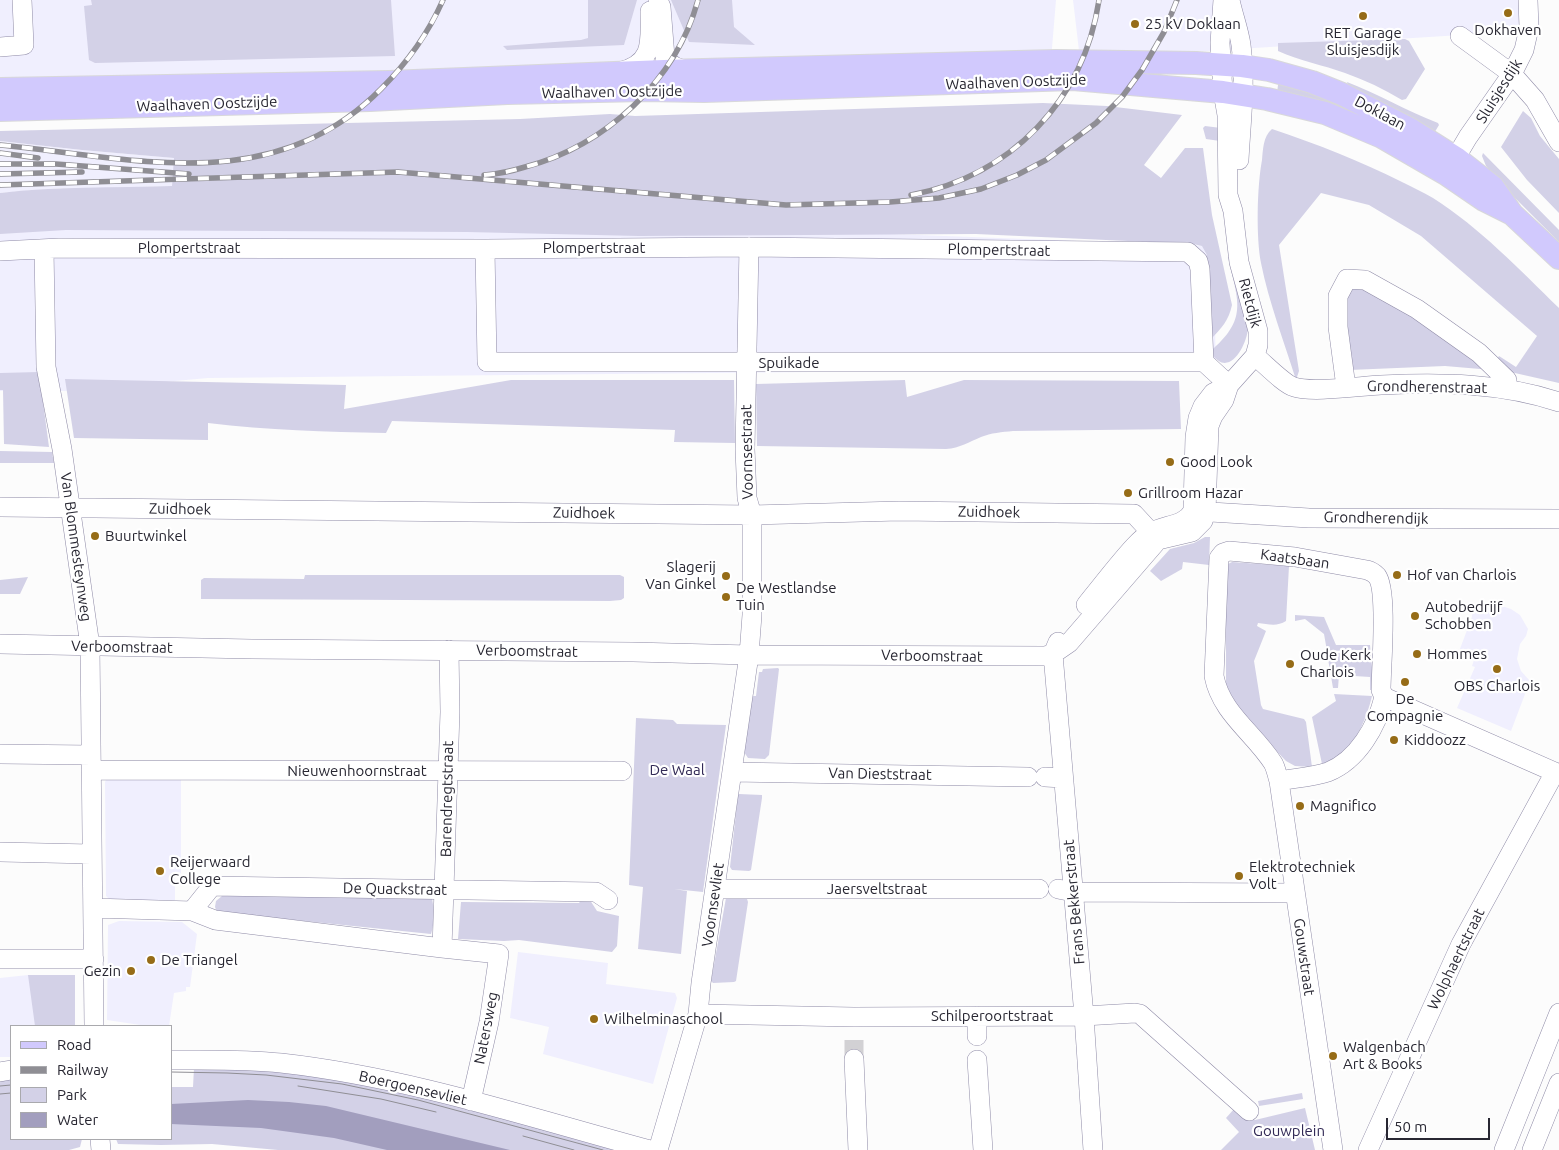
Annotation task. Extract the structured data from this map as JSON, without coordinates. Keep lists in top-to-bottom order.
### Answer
{
  "streets": {
    "main road": ["Waalhaven Oostzijde", "Doklaan"],
    "street": [
      "Sluisjesdijk",
      "Plompertstraat",
      "Rietdijk",
      "Spuikade",
      "Grondherenstraat",
      "Voornsestraat",
      "Zuidhoek",
      "Grondherendijk",
      "Van Blommesteynweg",
      "Kaatsbaan",
      "Verboomstraat",
      "Nieuwenhoornstraat",
      "Van Dieststraat",
      "Barendregtstraat",
      "De Quackstraat",
      "Jaersveltstraat",
      "Frans Bekkerstraat",
      "Voornsevliet",
      "Gouwstraat",
      "Wolphaertstraat",
      "Schilperoortstraat",
      "Natersweg",
      "Boergoensevliet"
    ]
  },
  "crossings": [
    ["Waalhaven Oostzijde", "Doklaan"],
    ["Waalhaven Oostzijde", "Rietdijk"],
    ["Sluisjesdijk", "Doklaan"],
    ["Doklaan", "Rietdijk"],
    ["Plompertstraat", "Spuikade"],
    ["Plompertstraat", "Voornsestraat"],
    ["Plompertstraat", "Van Blommesteynweg"],
    ["Rietdijk", "Grondherenstraat"],
    ["Spuikade", "Voornsestraat"],
    ["Voornsestraat", "Zuidhoek"],
    ["Voornsestraat", "Verboomstraat"],
    ["Voornsestraat", "Voornsevliet"],
    ["Zuidhoek", "Van Blommesteynweg"],
    ["Van Blommesteynweg", "Verboomstraat"],
    ["Van Blommesteynweg", "Nieuwenhoornstraat"],
    ["Kaatsbaan", "Gouwstraat"],
    ["Verboomstraat", "Barendregtstraat"],
    ["Verboomstraat", "Frans Bekkerstraat"],
    ["Verboomstraat", "Voornsevliet"],
    ["Nieuwenhoornstraat", "Barendregtstraat"],
    ["Van Dieststraat", "Frans Bekkerstraat"],
    ["Van Dieststraat", "Voornsevliet"],
    ["Barendregtstraat", "De Quackstraat"],
    ["Barendregtstraat", "Natersweg"],
    ["Jaersveltstraat", "Frans Bekkerstraat"],
    ["Jaersveltstraat", "Voornsevliet"],
    ["Jaersveltstraat", "Gouwstraat"],
    ["Frans Bekkerstraat", "Schilperoortstraat"],
    ["Voornsevliet", "Schilperoortstraat"],
    ["Natersweg", "Boergoensevliet"]
  ],
  "parks": ["De Waal", "Gouwplein"],
  "places": [
    "Dokhaven",
    "RET Garage Sluisjesdijk",
    "25 kV Doklaan",
    "Good Look",
    "Grillroom Hazar",
    "Buurtwinkel",
    "Hof van Charlois",
    "Slagerij Van Ginkel",
    "De Westlandse Tuin",
    "Autobedrijf Schobben",
    "Hommes",
    "Oude Kerk Charlois",
    "OBS Charlois",
    "De Compagnie",
    "Kiddoozz",
    "Magnifico",
    "Reijerwaard College",
    "Elektrotechniek Volt",
    "De Triangel",
    "Gezin",
    "Wilhelminaschool",
    "Walgenbach Art & Books"
  ],
  "legend": [
    "Road",
    "Railway",
    "Park",
    "Water"
  ],
  "scale_bar": "50 m"
}
